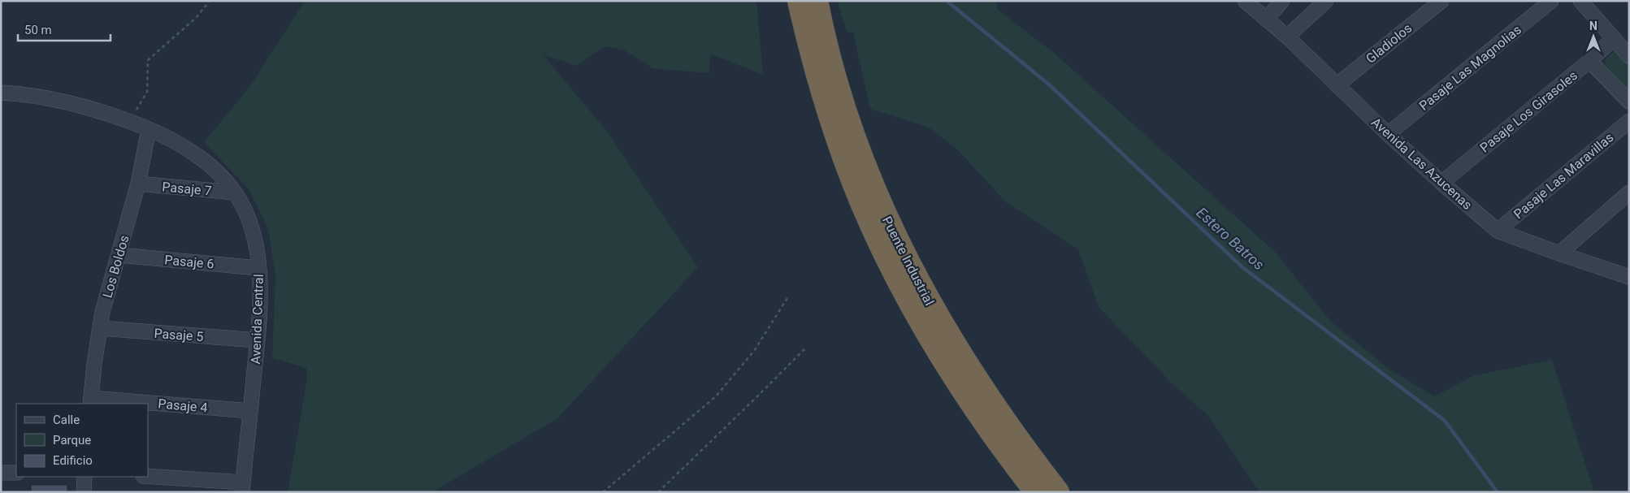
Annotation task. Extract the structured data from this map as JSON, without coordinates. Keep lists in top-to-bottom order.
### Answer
{
  "streets": {
    "highway": ["Puente Industrial"],
    "street": [
      "Gladiolos",
      "Pasaje Las Magnolias",
      "Pasaje Los Girasoles",
      "Avenida Las Azucenas",
      "Pasaje Las Maravillas",
      "Pasaje 7",
      "Pasaje 6",
      "Los Boldos",
      "Avenida Central",
      "Pasaje 5",
      "Pasaje 4"
    ]
  },
  "crossings": [
    ["Gladiolos", "Avenida Las Azucenas"],
    ["Pasaje Las Magnolias", "Avenida Las Azucenas"],
    ["Pasaje Los Girasoles", "Avenida Las Azucenas"],
    ["Avenida Las Azucenas", "Pasaje Las Maravillas"],
    ["Pasaje 7", "Los Boldos"],
    ["Pasaje 7", "Avenida Central"],
    ["Pasaje 6", "Los Boldos"],
    ["Pasaje 6", "Avenida Central"],
    ["Los Boldos", "Avenida Central"],
    ["Los Boldos", "Pasaje 5"],
    ["Los Boldos", "Pasaje 4"],
    ["Avenida Central", "Pasaje 5"],
    ["Avenida Central", "Pasaje 4"]
  ],
  "water": ["Estero Batros"],
  "legend": ["Calle", "Parque", "Edificio"],
  "scale_bar": "50 m",
  "north": "top"
}
